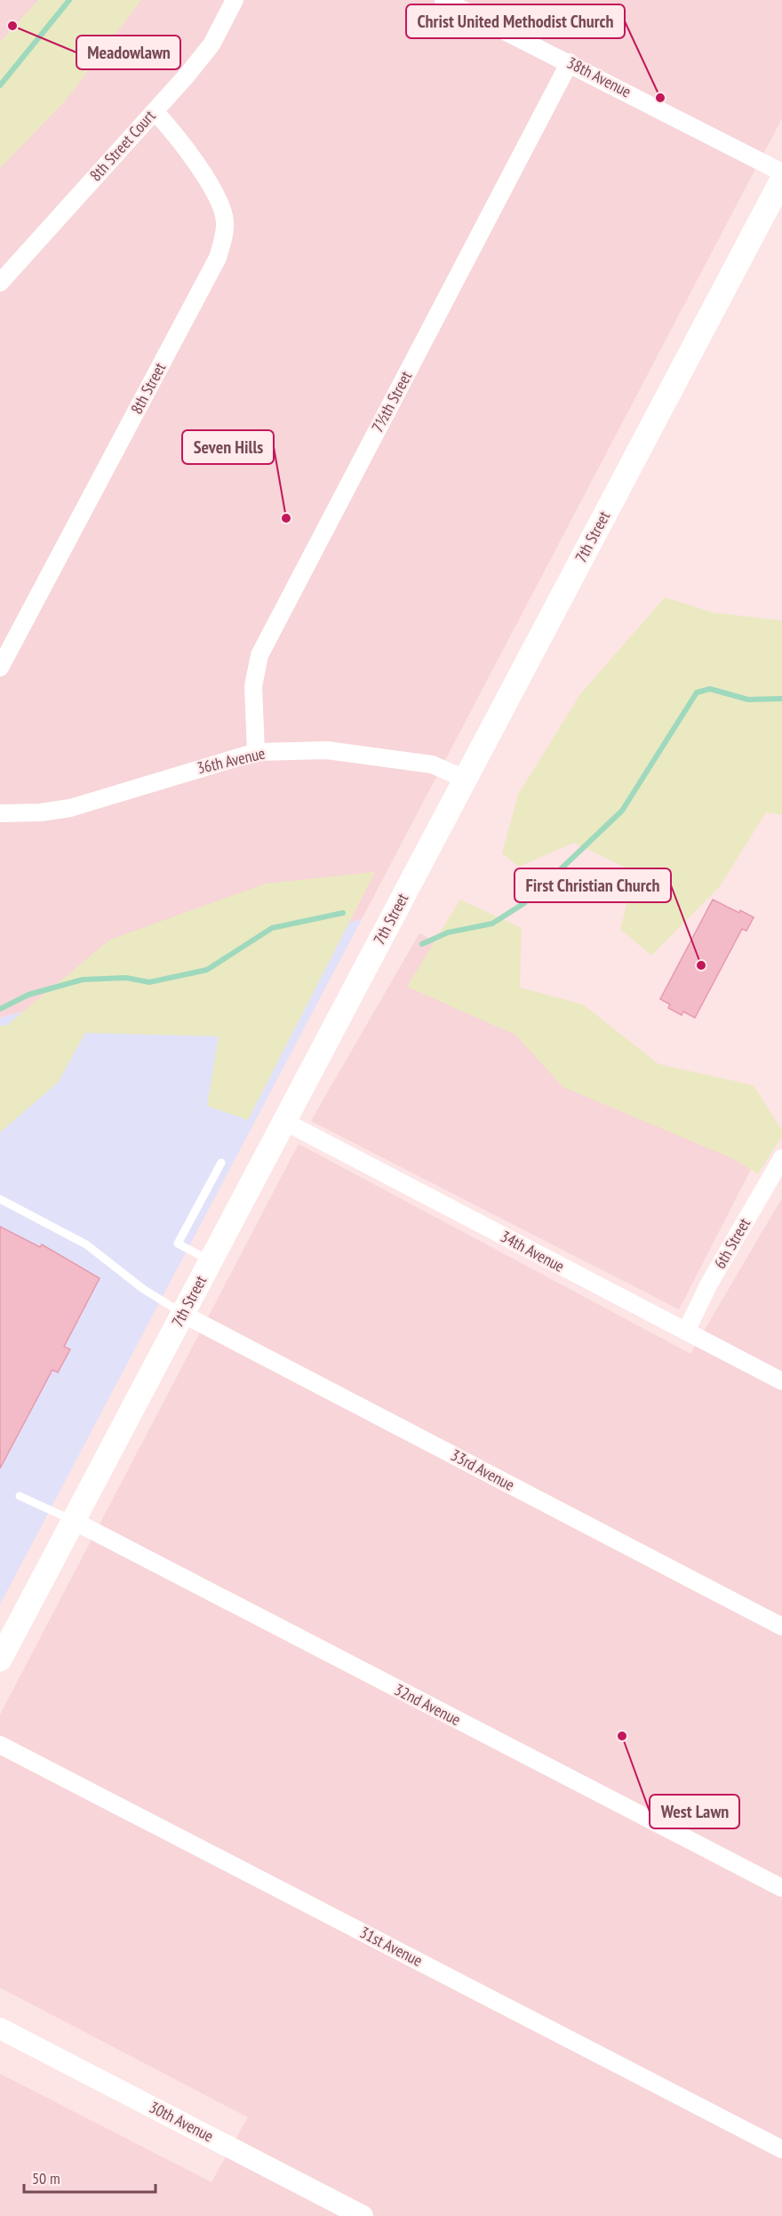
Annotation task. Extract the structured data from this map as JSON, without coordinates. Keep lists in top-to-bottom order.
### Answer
{
  "streets": {
    "main road": ["7th Street"],
    "street": [
      "38th Avenue",
      "8th Street Court",
      "8th Street",
      "7½th Street",
      "36th Avenue",
      "6th Street",
      "34th Avenue",
      "33rd Avenue",
      "32nd Avenue",
      "31st Avenue",
      "30th Avenue"
    ]
  },
  "crossings": [
    ["38th Avenue", "7½th Street"],
    ["8th Street Court", "8th Street"],
    ["7½th Street", "36th Avenue"],
    ["7th Street", "36th Avenue"],
    ["7th Street", "34th Avenue"],
    ["7th Street", "33rd Avenue"],
    ["7th Street", "32nd Avenue"],
    ["6th Street", "34th Avenue"]
  ],
  "places": [
    "Meadowlawn",
    "Christ United Methodist Church",
    "Seven Hills",
    "First Christian Church",
    "West Lawn"
  ],
  "scale_bar": "50 m"
}
